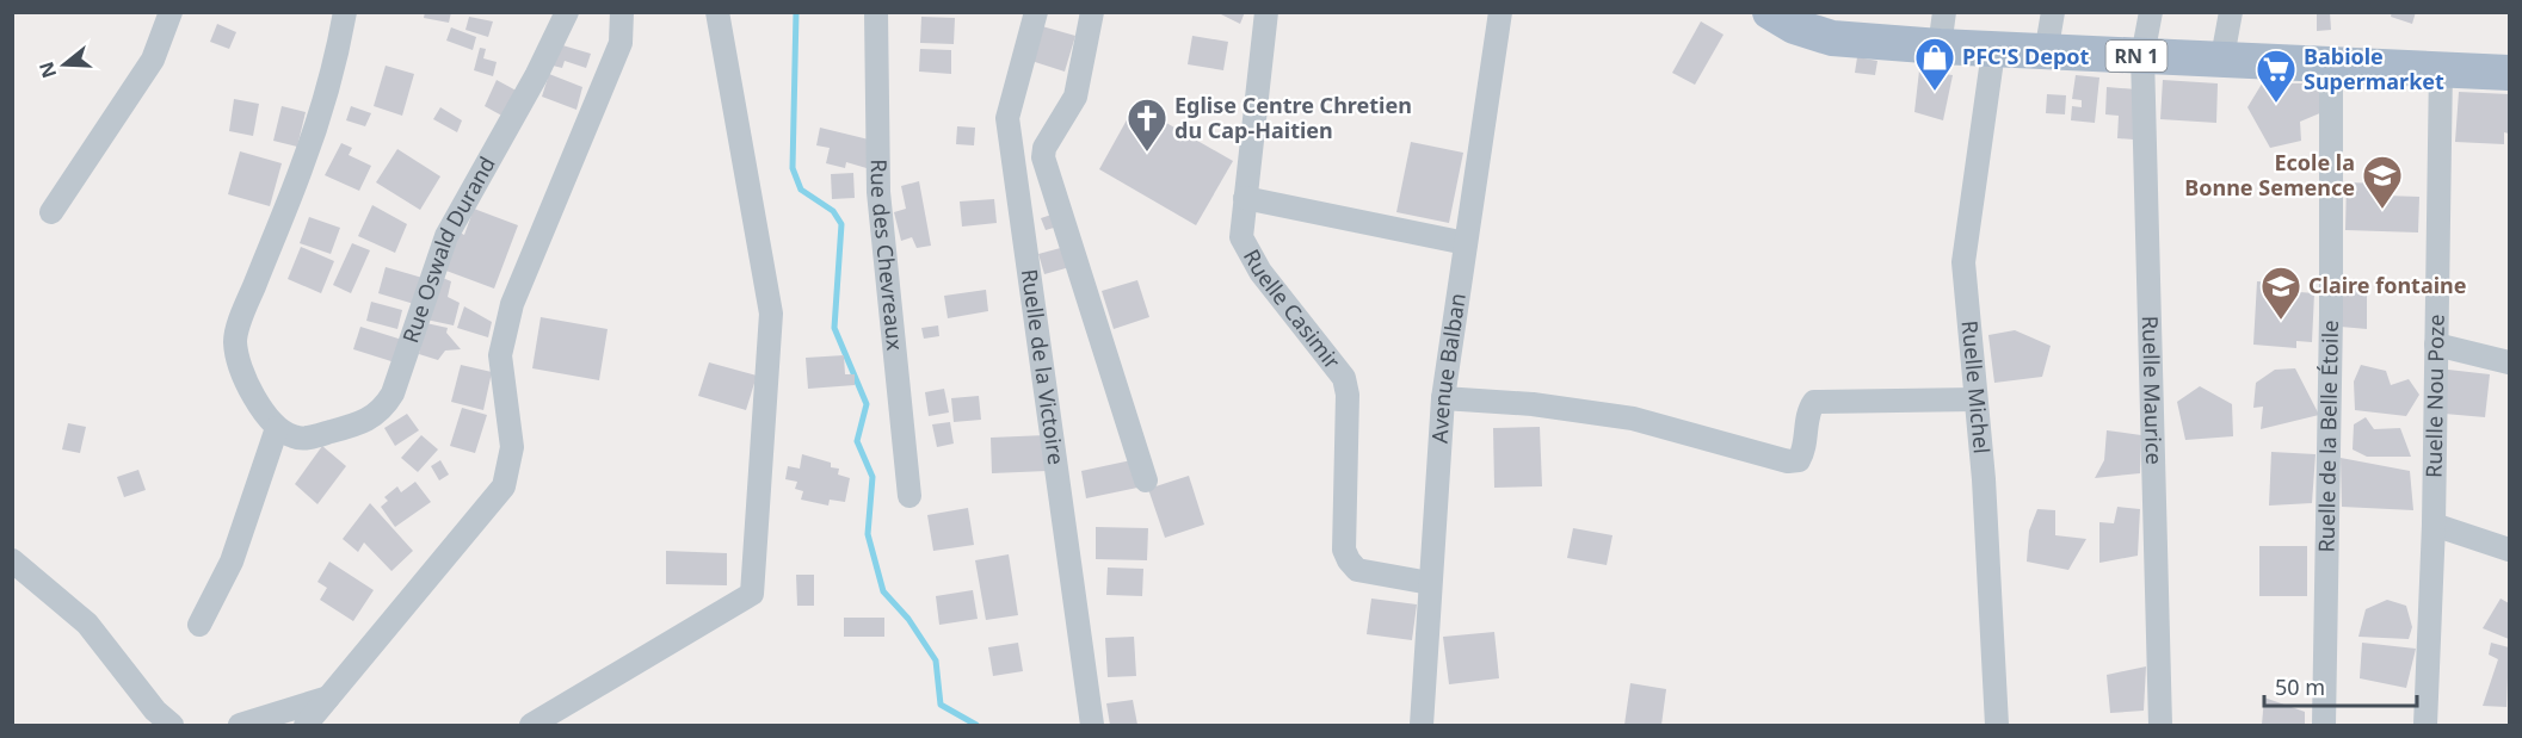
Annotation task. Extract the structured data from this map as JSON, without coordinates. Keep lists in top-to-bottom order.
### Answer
{
  "streets": {
    "main road": ["RN 1"],
    "street": [
      "Rue Oswald Durand",
      "Rue des Chevreaux",
      "Ruelle Casimir",
      "Ruelle de la Victoire",
      "Avenue Balban",
      "Ruelle Michel",
      "Ruelle Maurice",
      "Ruelle Nou Poze",
      "Ruelle de la Belle Étoile"
    ]
  },
  "crossings": [
    ["RN 1", "Ruelle Michel"],
    ["RN 1", "Ruelle Maurice"],
    ["RN 1", "Ruelle Nou Poze"],
    ["RN 1", "Ruelle de la Belle Étoile"],
    ["Ruelle Casimir", "Avenue Balban"]
  ],
  "places": {
    "shop": ["PFC'S Depot"],
    "supermarket": ["Babiole Supermarket"],
    "church": ["Eglise Centre Chretien du Cap-Haitien"],
    "school or university": ["Ecole la Bonne Semence", "Claire fontaine"]
  },
  "scale_bar": "50 m",
  "north": "left"
}
